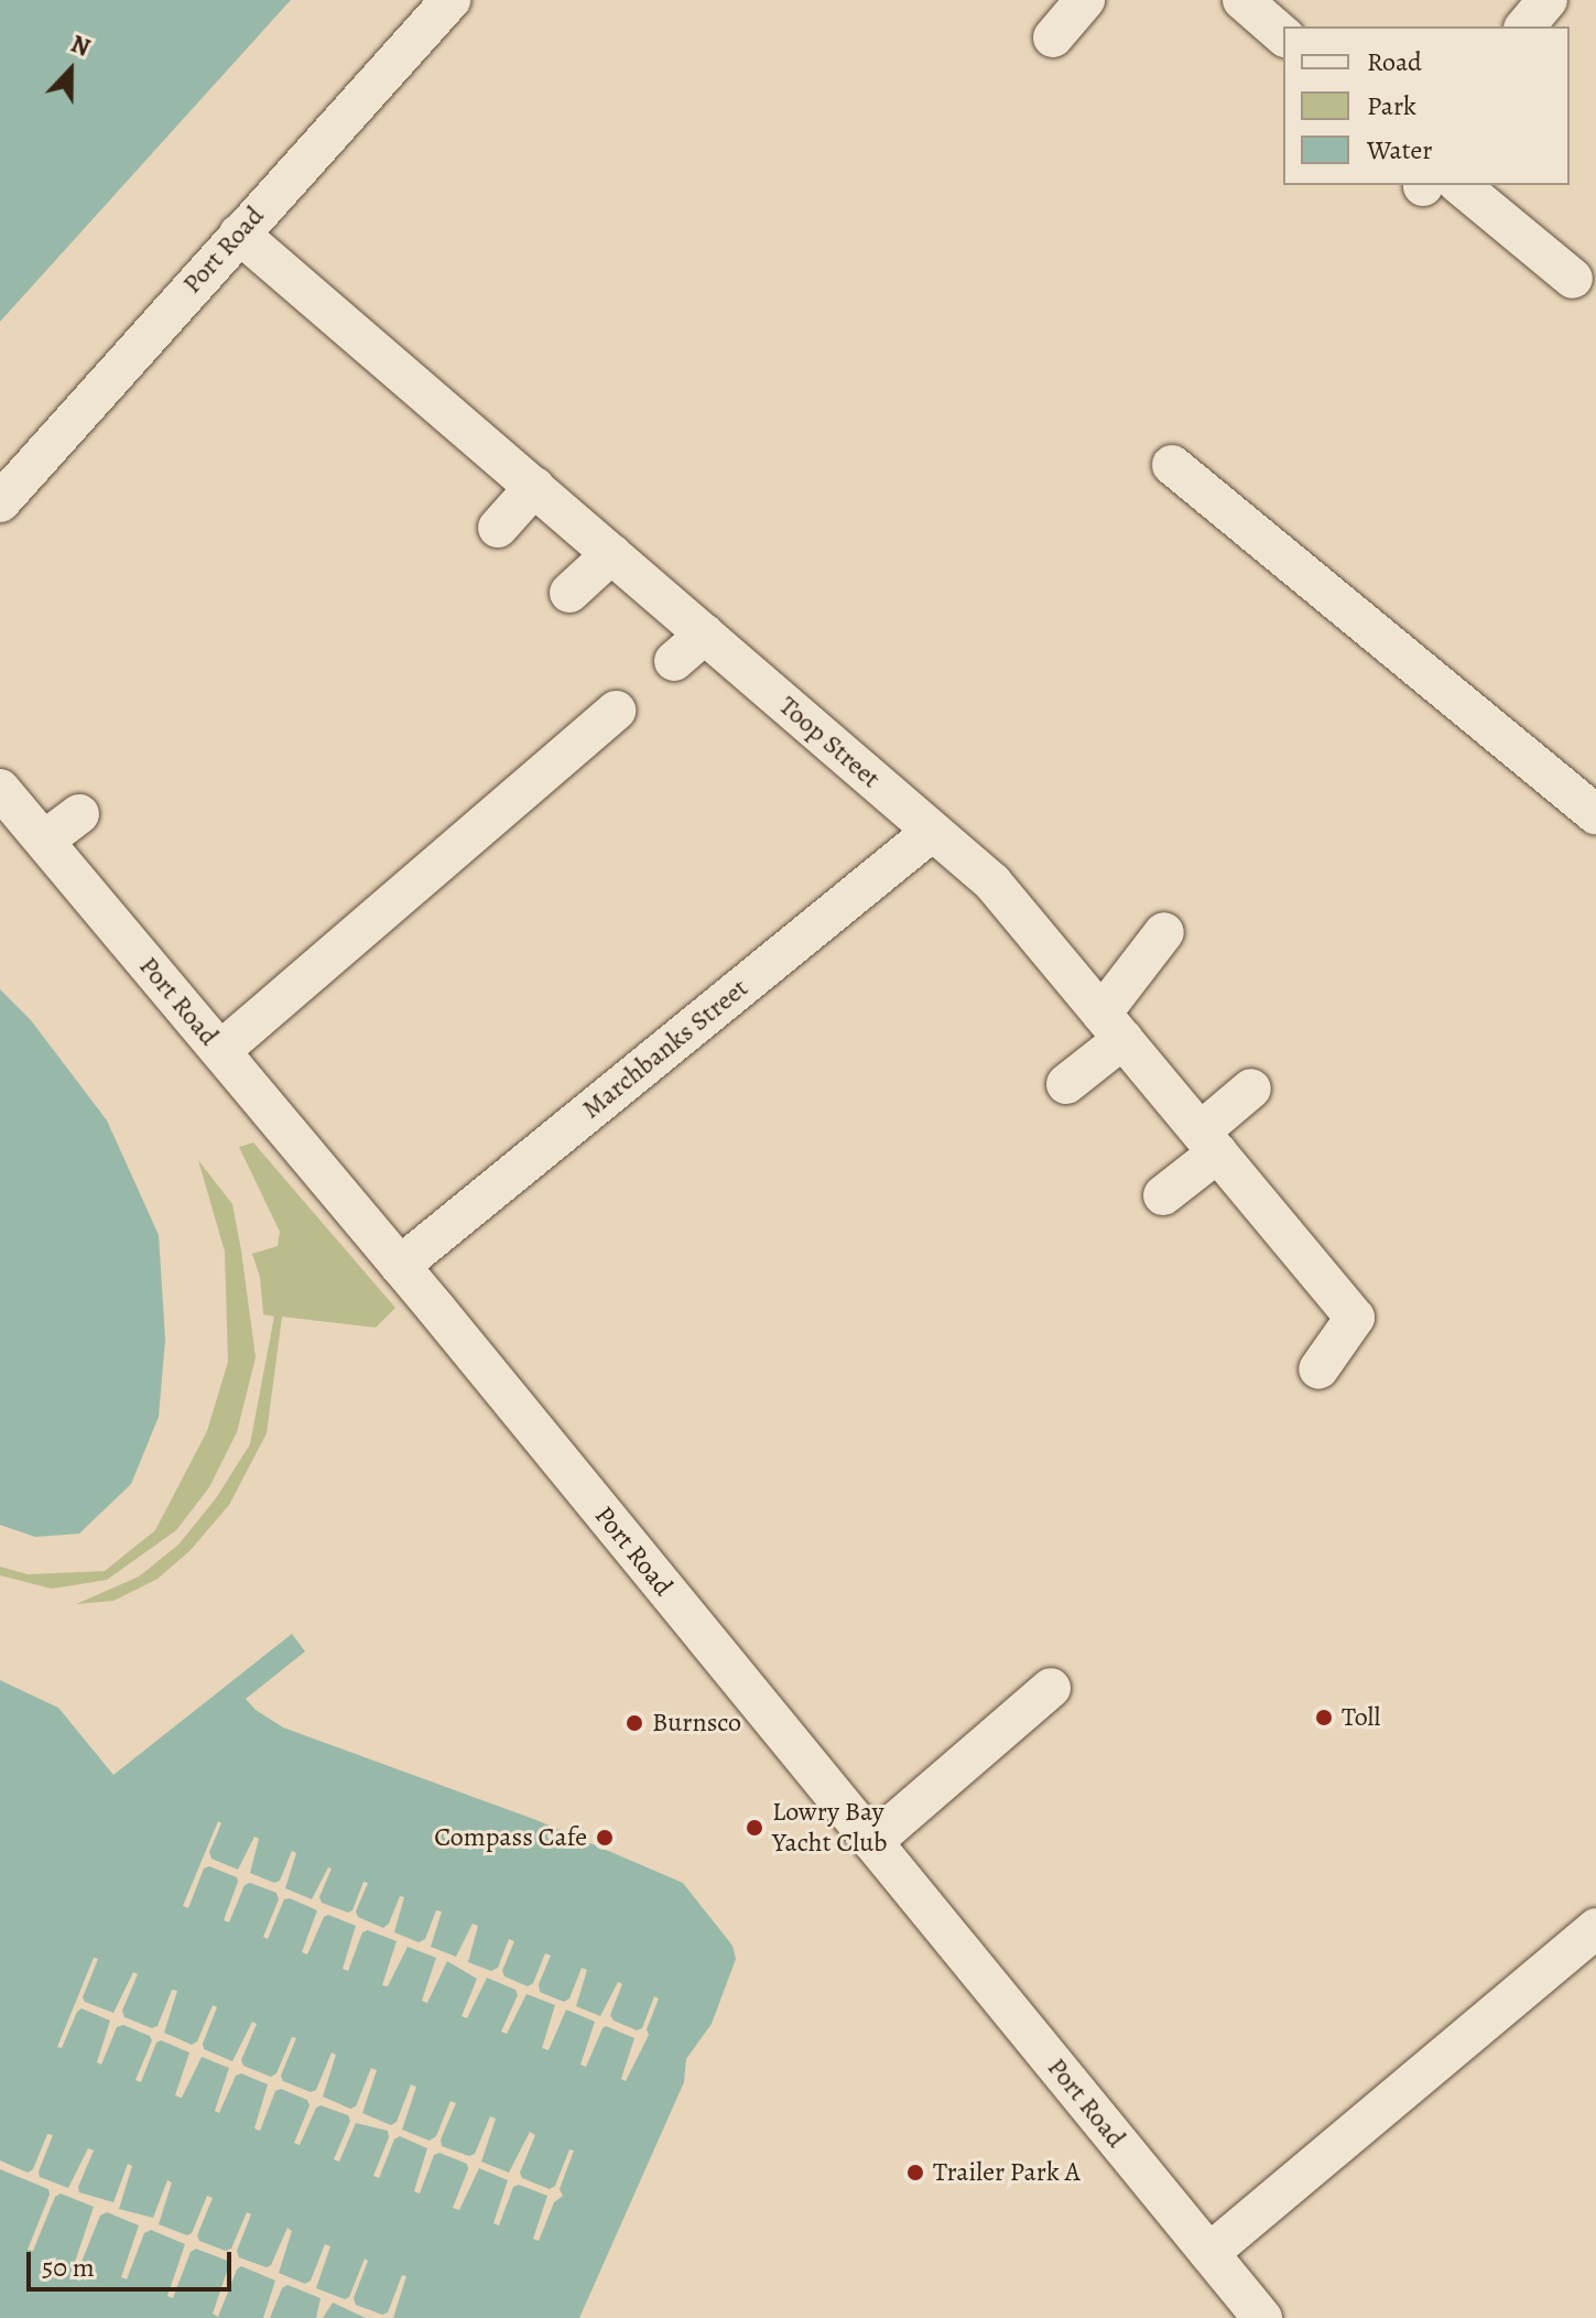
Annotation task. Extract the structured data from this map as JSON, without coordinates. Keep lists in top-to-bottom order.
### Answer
{
  "streets": {
    "street": ["Port Road", "Toop Street", "Marchbanks Street"]
  },
  "crossings": [
    ["Port Road", "Toop Street"],
    ["Port Road", "Marchbanks Street"],
    ["Toop Street", "Marchbanks Street"]
  ],
  "places": [
    "Toll",
    "Burnsco",
    "Lowry Bay Yacht Club",
    "Compass Cafe",
    "Trailer Park A"
  ],
  "legend": ["Road", "Park", "Water"],
  "scale_bar": "50 m",
  "north": "top"
}
